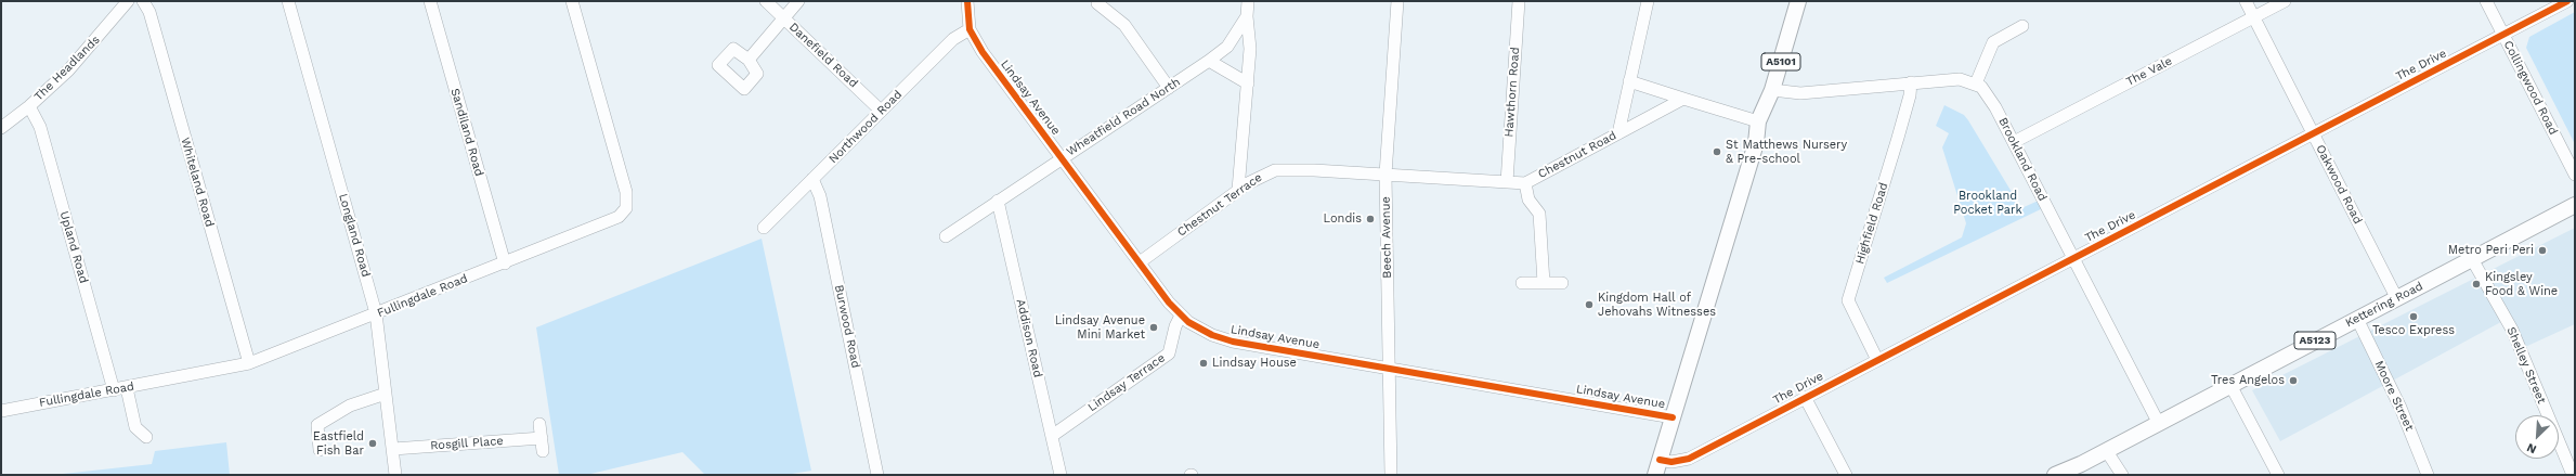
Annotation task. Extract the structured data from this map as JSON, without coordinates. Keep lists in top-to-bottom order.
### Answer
{
  "streets": {
    "main road": ["A5101", "Kettering Road", "A5123"],
    "street": [
      "Danefield Road",
      "The Drive",
      "The Headlands",
      "The Vale",
      "Collingwood Road",
      "Hawthorn Road",
      "Lindsay Avenue",
      "Wheatfield Road North",
      "Northwood Road",
      "Sandiland Road",
      "Chestnut Road",
      "Brookland Road",
      "Whiteland Road",
      "Oakwood Road",
      "Chestnut Terrace",
      "Highfield Road",
      "Longland Road",
      "Beech Avenue",
      "Upland Road",
      "Fullingdale Road",
      "Burwood Road",
      "Addison Road",
      "Shelley Street",
      "Lindsay Terrace",
      "Moore Street",
      "Rosgill Place"
    ]
  },
  "crossings": [
    ["Danefield Road", "Northwood Road"],
    ["A5101", "The Drive"],
    ["A5101", "Lindsay Avenue"],
    ["The Drive", "Collingwood Road"],
    ["The Drive", "Brookland Road"],
    ["The Drive", "Oakwood Road"],
    ["The Drive", "Highfield Road"],
    ["The Headlands", "Upland Road"],
    ["The Vale", "Brookland Road"],
    ["The Vale", "Oakwood Road"],
    ["Hawthorn Road", "Chestnut Road"],
    ["Lindsay Avenue", "Wheatfield Road North"],
    ["Lindsay Avenue", "Northwood Road"],
    ["Lindsay Avenue", "Chestnut Terrace"],
    ["Lindsay Avenue", "Beech Avenue"],
    ["Lindsay Avenue", "Lindsay Terrace"],
    ["Wheatfield Road North", "Addison Road"],
    ["Northwood Road", "Burwood Road"],
    ["Sandiland Road", "Fullingdale Road"],
    ["Chestnut Road", "Chestnut Terrace"],
    ["Chestnut Road", "Beech Avenue"],
    ["Brookland Road", "Kettering Road"],
    ["Whiteland Road", "Fullingdale Road"],
    ["Oakwood Road", "Kettering Road"],
    ["Chestnut Terrace", "Beech Avenue"],
    ["Longland Road", "Fullingdale Road"],
    ["Longland Road", "Rosgill Place"],
    ["Upland Road", "Fullingdale Road"],
    ["Kettering Road", "Shelley Street"],
    ["Kettering Road", "Moore Street"],
    ["Addison Road", "Lindsay Terrace"]
  ],
  "parks": ["Brookland Pocket Park"],
  "places": [
    "St Matthews Nursery & Pre-school",
    "Londis",
    "Metro Peri Peri",
    "Kingsley Food & Wine",
    "Kingdom Hall of Jehovahs Witnesses",
    "Tesco Express",
    "Lindsay Avenue Mini Market",
    "Lindsay House",
    "Tres Angelos",
    "Eastfield Fish Bar"
  ],
  "north": "bottom left"
}
